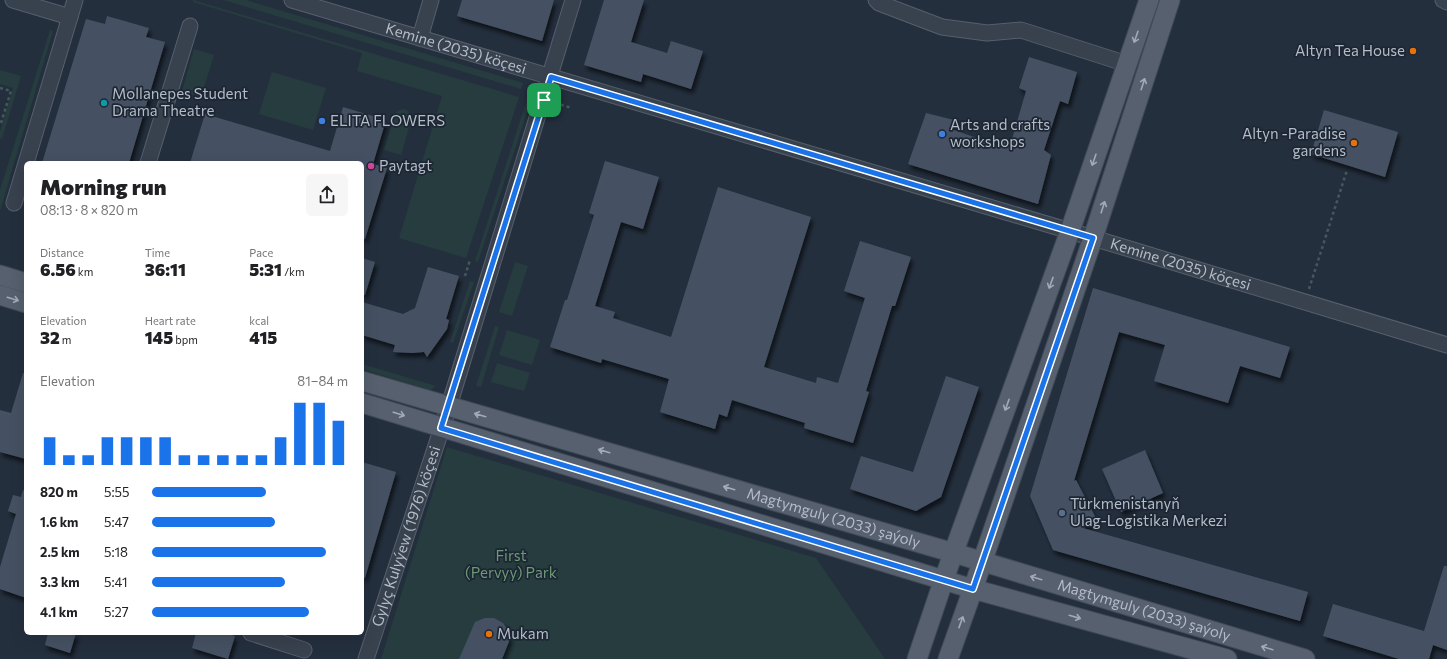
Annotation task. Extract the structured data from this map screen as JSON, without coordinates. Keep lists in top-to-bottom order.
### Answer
{
  "streets": {
    "main road": ["Magtymguly (2033) şaýoly"],
    "street": ["Kemine (2035) köçesi", "Gylyç Kulyýew (1976) köçesi"]
  },
  "crossings": [
    ["Kemine (2035) köçesi", "Gylyç Kulyýew (1976) köçesi"],
    ["Magtymguly (2033) şaýoly", "Gylyç Kulyýew (1976) köçesi"]
  ],
  "parks": ["First (Pervyy) Park"],
  "places": [
    "Altyn Tea House",
    "Mollanepes Student Drama Theatre",
    "ELITA FLOWERS",
    "Arts and сrafts workshops",
    "Altyn -Paradise gardens",
    "Paytagt",
    "Türkmenistanyň Ulag-Logistika Merkezi",
    "Mukam"
  ],
  "page": {
    "heading": ["Morning run", "08:13 · 8 × 820 m"],
    "stats": [
      ["Distance", "6.56 km"],
      ["Time", "36:11"],
      ["Pace", "5:31 /km"],
      ["Elevation", "32 m"],
      ["Heart rate", "145 bpm"],
      ["kcal", "415"]
    ],
    "chart": ["Elevation", "81–84 m"],
    "list": [
      {
        "name": "820 m",
        "note": "5:55"
      },
      {
        "name": "1.6 km",
        "note": "5:47"
      },
      {
        "name": "2.5 km",
        "note": "5:18"
      },
      {
        "name": "3.3 km",
        "note": "5:41"
      },
      {
        "name": "4.1 km",
        "note": "5:27"
      }
    ]
  }
}
